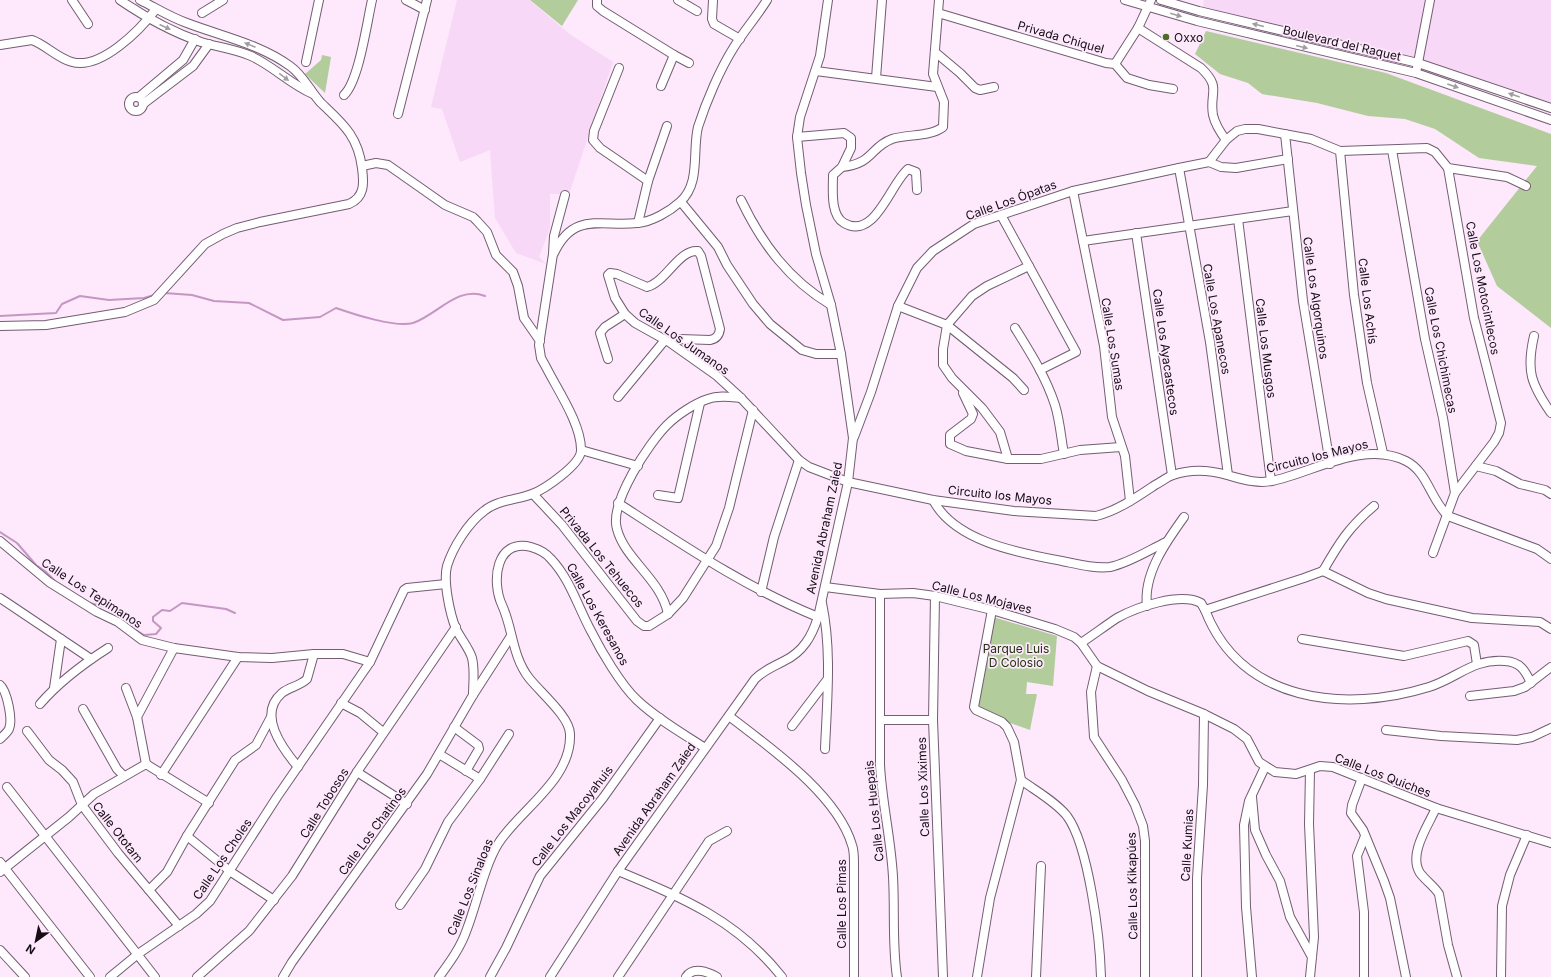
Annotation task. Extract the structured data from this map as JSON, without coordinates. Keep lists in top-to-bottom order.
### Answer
{
  "streets": {
    "street": [
      "Privada Chiquel",
      "Boulevard del Raquet",
      "Calle Los Ópatas",
      "Calle Los Motocintlecos",
      "Calle Los Algorquinos",
      "Calle Los Achís",
      "Calle Los Apanecos",
      "Calle Los Jumanos",
      "Calle Los Sumas",
      "Calle Los Musgos",
      "Calle Los Chichimecas",
      "Calle Los Ayacastecos",
      "Circuito los Mayos",
      "Avenida Abraham Zaied",
      "Privada Los Tehuecos",
      "Calle Los Tepimanos",
      "Calle Los Mojaves",
      "Calle Los Keresanos",
      "Calle Los Quiches",
      "Calle Los Xiximes",
      "Calle Tobosos",
      "Calle Los Huepais",
      "Calle Los Macoyahuis",
      "Calle Los Chatinos",
      "Calle Ototam",
      "Calle Kumias",
      "Calle Los Choles",
      "Calle Los Kikapúes",
      "Calle Los Sinaloas",
      "Calle Los Pimas"
    ]
  },
  "crossings": [
    ["Calle Los Ópatas", "Calle Los Algorquinos"],
    ["Calle Los Ópatas", "Calle Los Apanecos"],
    ["Calle Los Ópatas", "Calle Los Sumas"],
    ["Calle Los Ópatas", "Avenida Abraham Zaied"],
    ["Calle Los Motocintlecos", "Calle Los Chichimecas"],
    ["Calle Los Algorquinos", "Circuito los Mayos"],
    ["Calle Los Achís", "Circuito los Mayos"],
    ["Calle Los Apanecos", "Circuito los Mayos"],
    ["Calle Los Jumanos", "Circuito los Mayos"],
    ["Calle Los Jumanos", "Avenida Abraham Zaied"],
    ["Calle Los Jumanos", "Privada Los Tehuecos"],
    ["Calle Los Sumas", "Circuito los Mayos"],
    ["Calle Los Musgos", "Circuito los Mayos"],
    ["Calle Los Chichimecas", "Circuito los Mayos"],
    ["Calle Los Ayacastecos", "Circuito los Mayos"],
    ["Circuito los Mayos", "Avenida Abraham Zaied"],
    ["Avenida Abraham Zaied", "Calle Los Mojaves"],
    ["Avenida Abraham Zaied", "Calle Los Keresanos"],
    ["Avenida Abraham Zaied", "Calle Los Pimas"],
    ["Privada Los Tehuecos", "Calle Los Chatinos"],
    ["Calle Los Tepimanos", "Calle Los Choles"],
    ["Calle Los Mojaves", "Calle Los Xiximes"],
    ["Calle Los Mojaves", "Calle Los Huepais"],
    ["Calle Los Keresanos", "Calle Los Macoyahuis"],
    ["Calle Los Keresanos", "Calle Los Sinaloas"],
    ["Calle Tobosos", "Calle Los Chatinos"],
    ["Calle Los Chatinos", "Calle Los Choles"],
    ["Calle Los Chatinos", "Calle Los Sinaloas"],
    ["Calle Ototam", "Calle Los Choles"]
  ],
  "parks": ["Parque Luis D Colosio"],
  "places": ["Oxxo"],
  "north": "bottom left"
}
